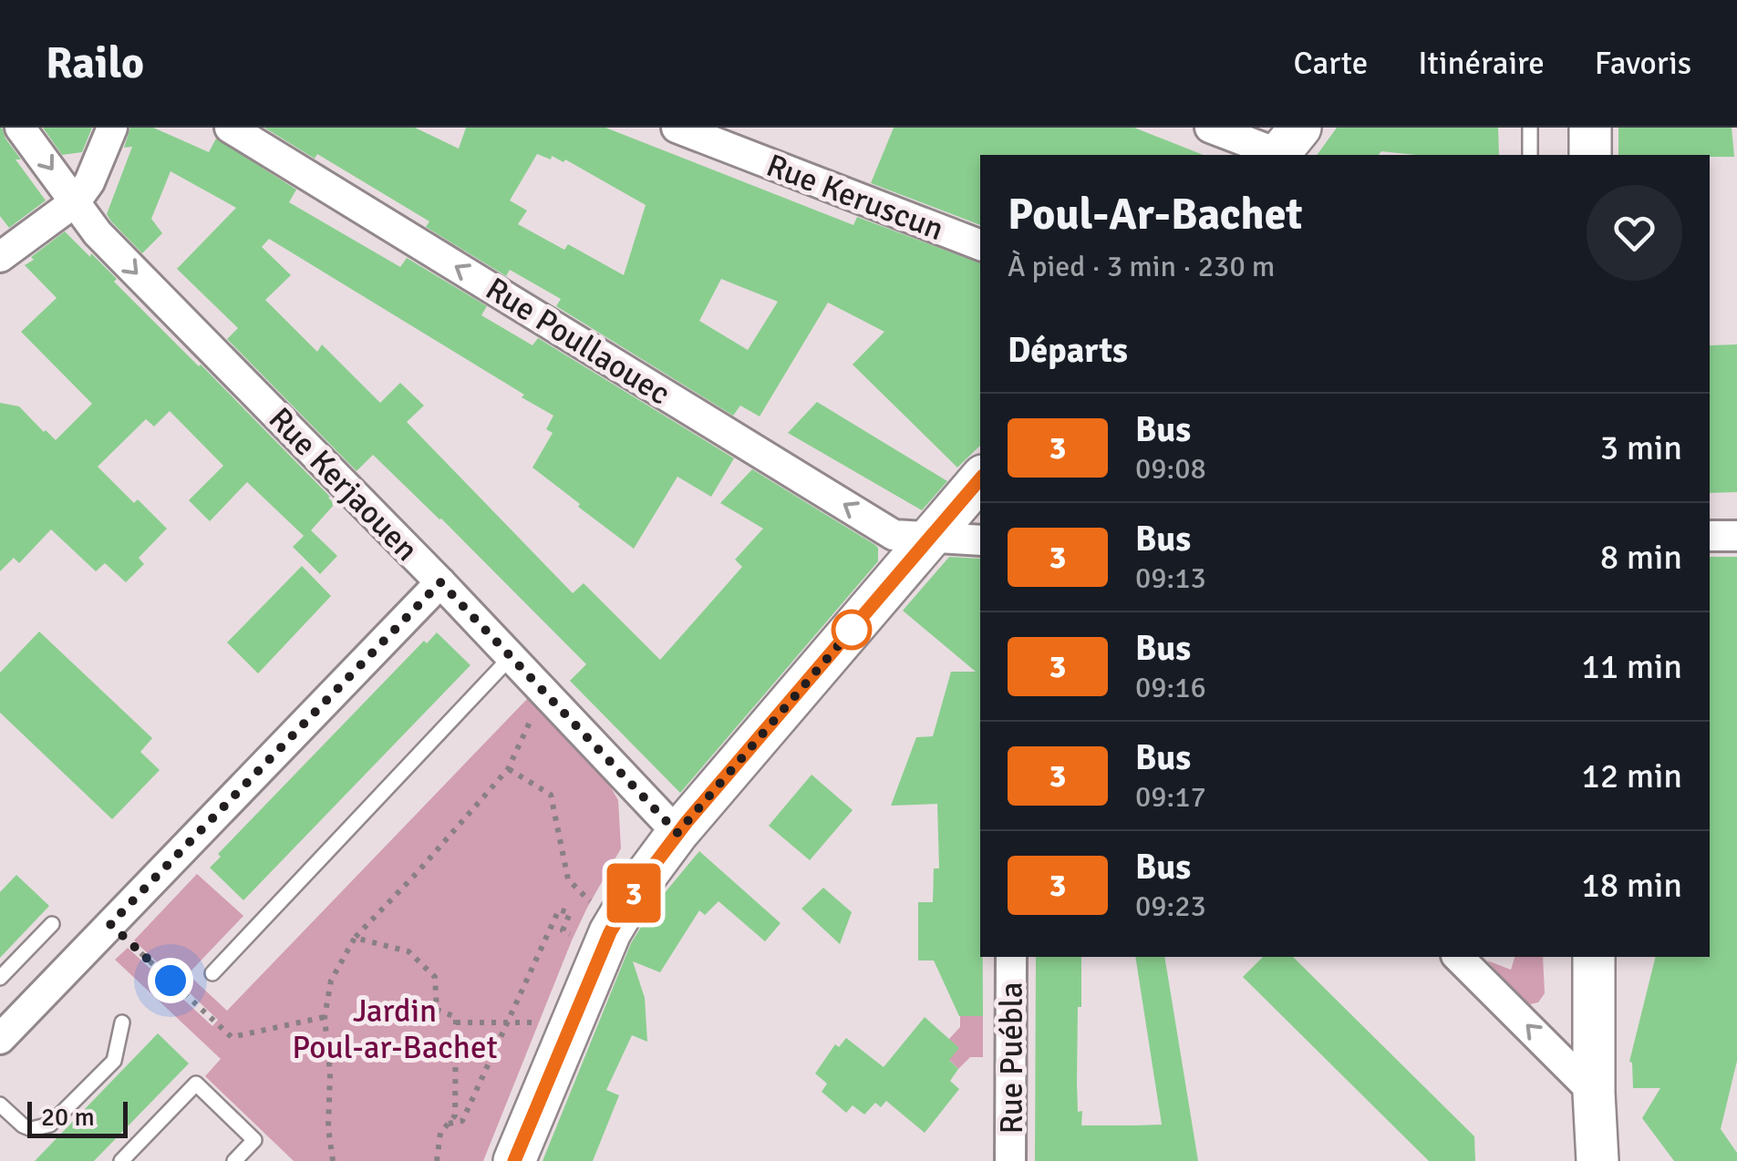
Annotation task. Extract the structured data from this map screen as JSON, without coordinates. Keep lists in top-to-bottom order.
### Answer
{
  "streets": {
    "street": [
      "Rue Keruscun",
      "Rue Poullaouec",
      "Rue Kerjaouen",
      "Rue Puébla"
    ]
  },
  "one_way": ["Rue Poullaouec", "Rue Kerjaouen"],
  "parks": ["Jardin Poul-ar-Bachet"],
  "lines": ["bus line 3"],
  "scale_bar": "20 m",
  "page": {
    "header": "Railo",
    "nav": ["Carte", "Itinéraire", "Favoris"],
    "on_map": "3",
    "heading": [
      ["Poul-Ar-Bachet", "À pied · 3 min · 230 m"],
      "Départs"
    ],
    "list": [
      {
        "mark": "3",
        "name": "Bus",
        "note": "09:08",
        "value": "3 min"
      },
      {
        "mark": "3",
        "name": "Bus",
        "note": "09:13",
        "value": "8 min"
      },
      {
        "mark": "3",
        "name": "Bus",
        "note": "09:16",
        "value": "11 min"
      },
      {
        "mark": "3",
        "name": "Bus",
        "note": "09:17",
        "value": "12 min"
      },
      {
        "mark": "3",
        "name": "Bus",
        "note": "09:23",
        "value": "18 min"
      }
    ],
    "scale": "20 m"
  }
}
